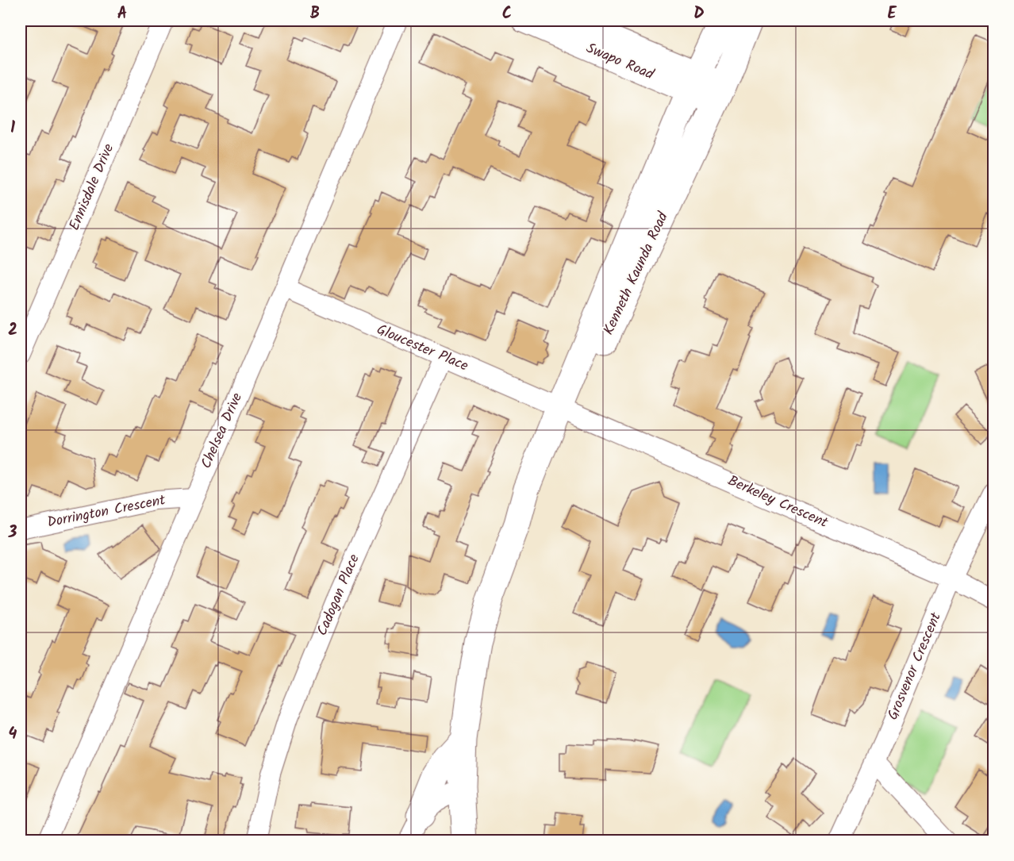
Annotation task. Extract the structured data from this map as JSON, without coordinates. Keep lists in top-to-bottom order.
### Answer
{
  "streets": {
    "main road": ["Kenneth Kaunda Road"],
    "street": [
      "Swapo Road",
      "Ennisdale Drive",
      "Gloucester Place",
      "Chelsea Drive",
      "Berkeley Crescent",
      "Dorrington Crescent",
      "Cadogan Place",
      "Grosvenor Crescent"
    ]
  },
  "crossings": [
    ["Swapo Road", "Kenneth Kaunda Road"],
    ["Kenneth Kaunda Road", "Gloucester Place"],
    ["Kenneth Kaunda Road", "Berkeley Crescent"],
    ["Gloucester Place", "Chelsea Drive"],
    ["Gloucester Place", "Berkeley Crescent"],
    ["Gloucester Place", "Cadogan Place"],
    ["Chelsea Drive", "Dorrington Crescent"],
    ["Berkeley Crescent", "Grosvenor Crescent"]
  ],
  "grid": {
    "columns": [
      "A",
      "B",
      "C",
      "D",
      "E"
    ],
    "rows": [
      "1",
      "2",
      "3",
      "4"
    ]
  }
}
